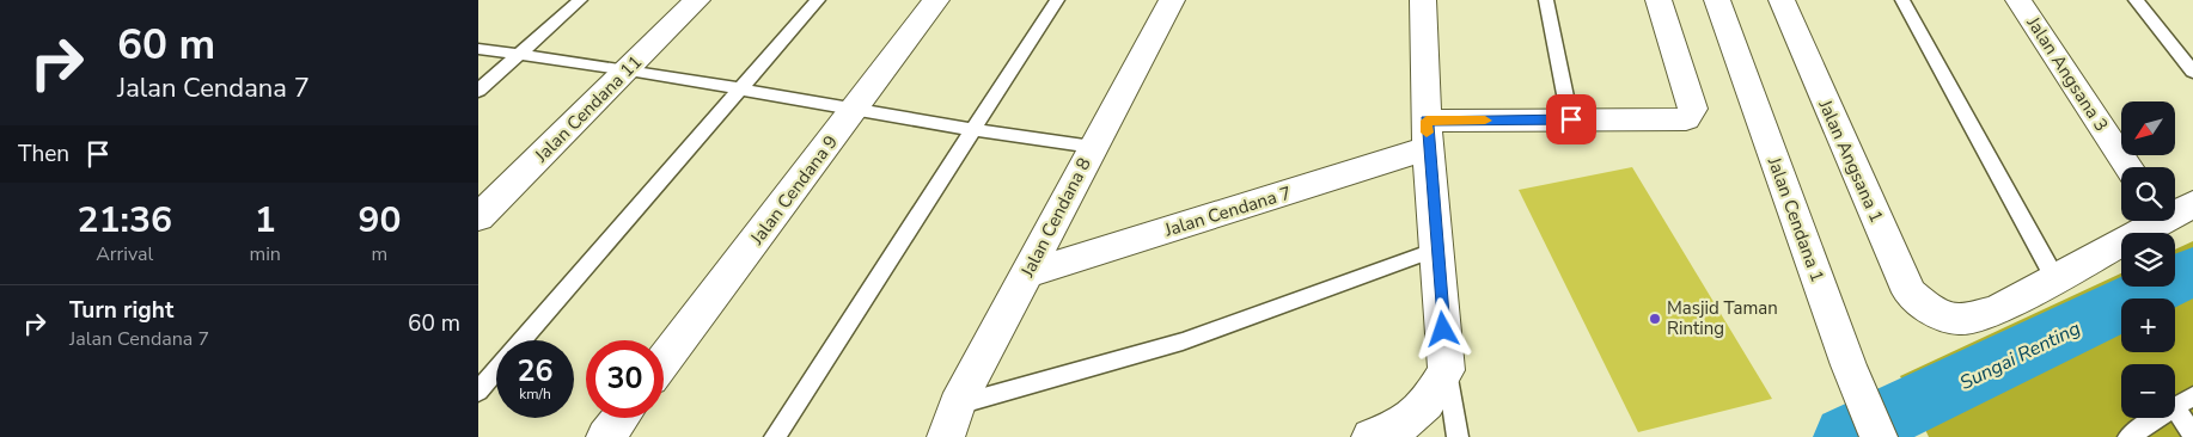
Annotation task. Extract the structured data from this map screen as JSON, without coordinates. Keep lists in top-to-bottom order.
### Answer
{
  "streets": {
    "street": [
      "Jalan Angsana 3",
      "Jalan Cendana 11",
      "Jalan Angsana 1",
      "Jalan Cendana 9",
      "Jalan Cendana 7",
      "Jalan Cendana 8",
      "Jalan Cendana 1"
    ]
  },
  "crossings": [
    ["Jalan Cendana 7", "Jalan Cendana 8"]
  ],
  "water": ["Sungai Renting"],
  "places": ["Masjid Taman Rinting"],
  "north": "bottom left",
  "page": {
    "turn": ["60 m", "Jalan Cendana 7"],
    "map_buttons": ["+", "−"],
    "then": "Then",
    "eta": [
      "21:36",
      "Arrival",
      "1",
      "min",
      "90",
      "m"
    ],
    "list": [
      {
        "name": "Turn right",
        "note": "Jalan Cendana 7",
        "value": "60 m"
      }
    ],
    "speed": "26 km/h",
    "limit": "30"
  }
}
